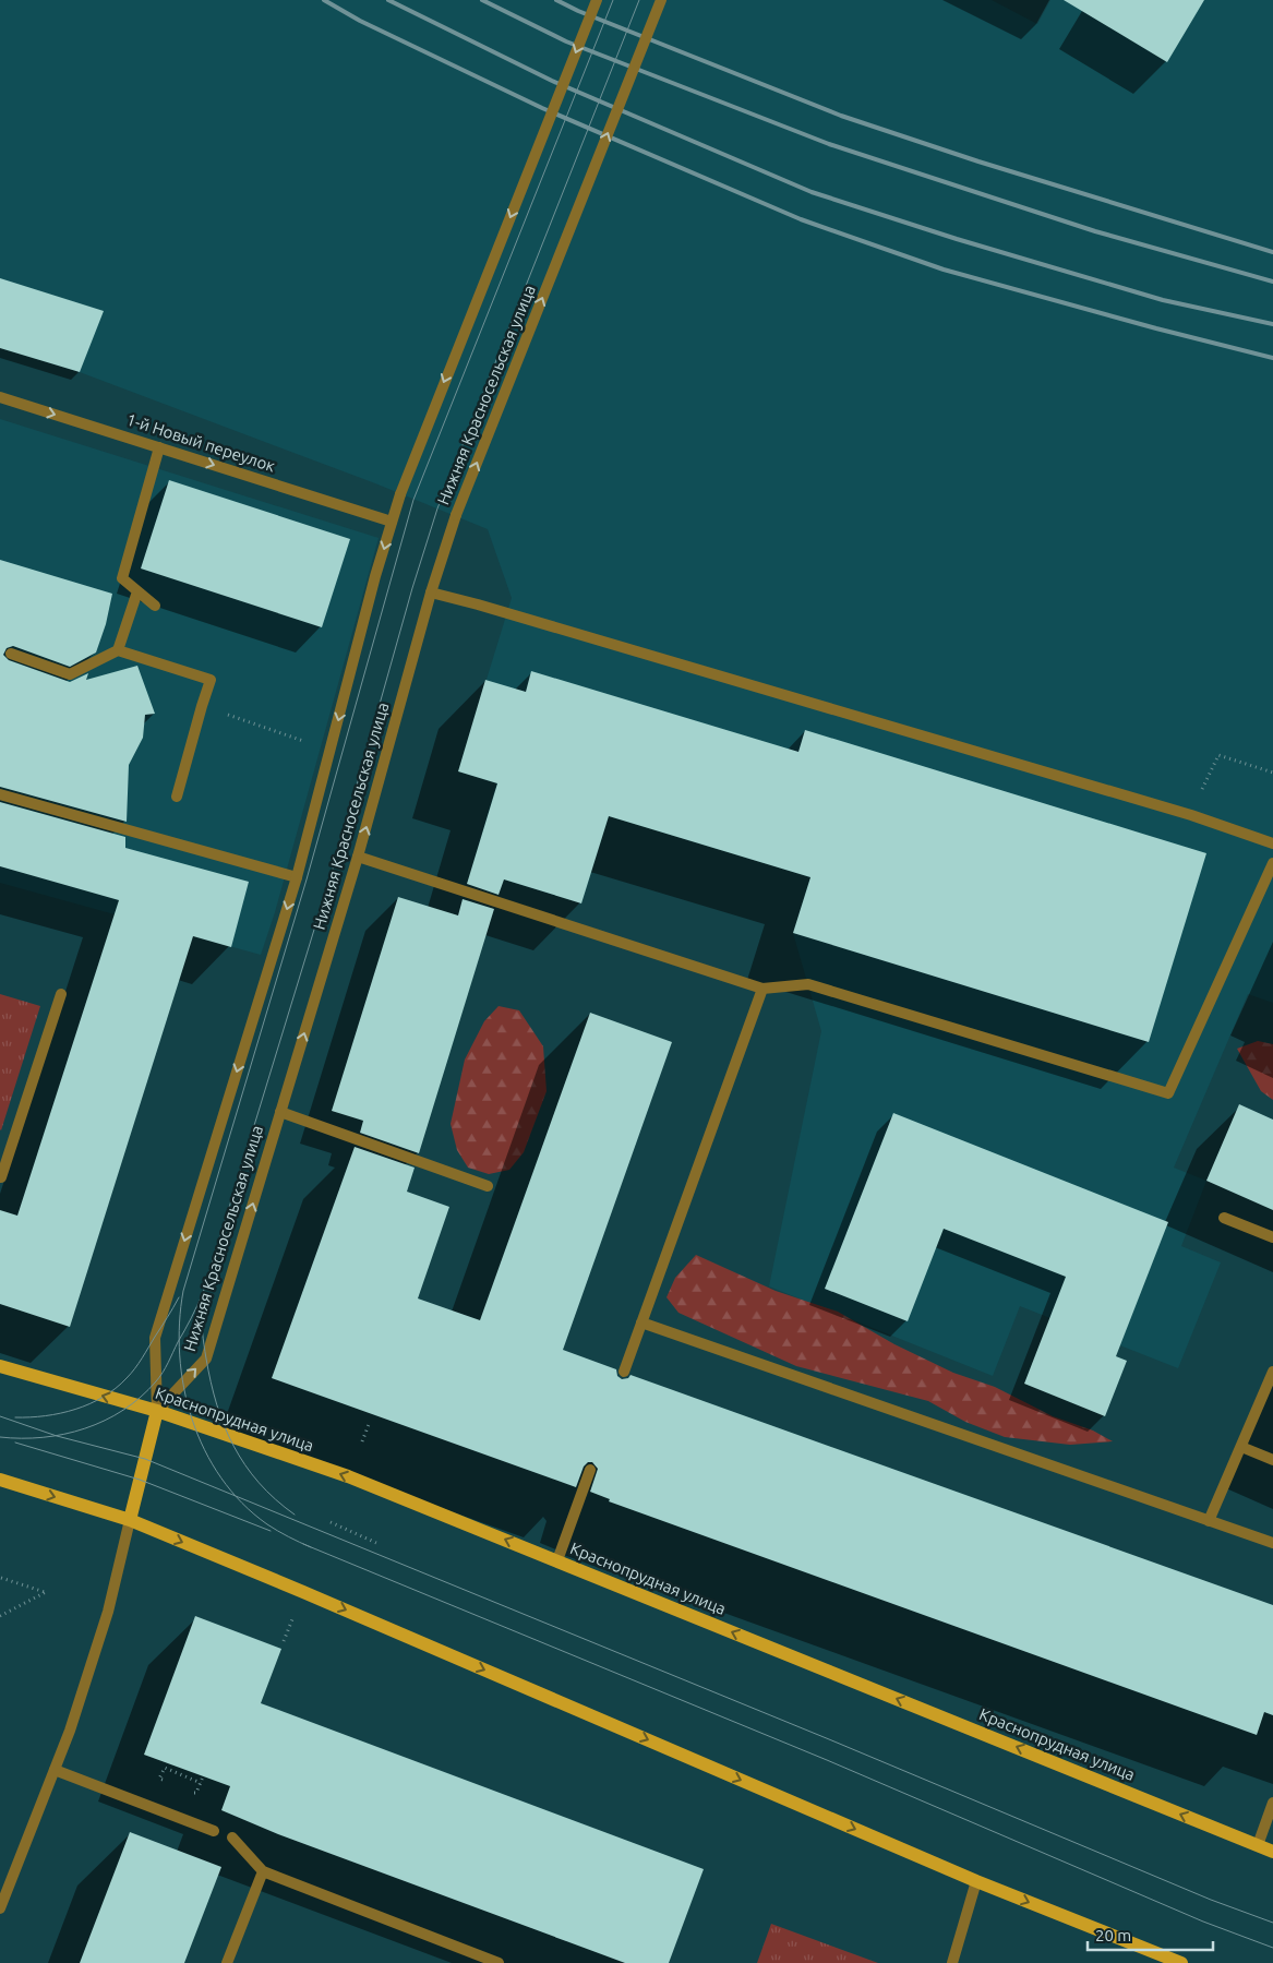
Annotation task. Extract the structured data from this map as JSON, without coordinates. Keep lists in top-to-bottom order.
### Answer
{
  "streets": {
    "main road": ["Краснопрудная улица"],
    "street": ["Нижняя Красносельская улица", "1-й Новый переулок"]
  },
  "crossings": [
    ["Нижняя Красносельская улица", "Краснопрудная улица"]
  ],
  "one_way": ["1-й Новый переулок", "Краснопрудная улица"],
  "scale_bar": "20 m"
}
